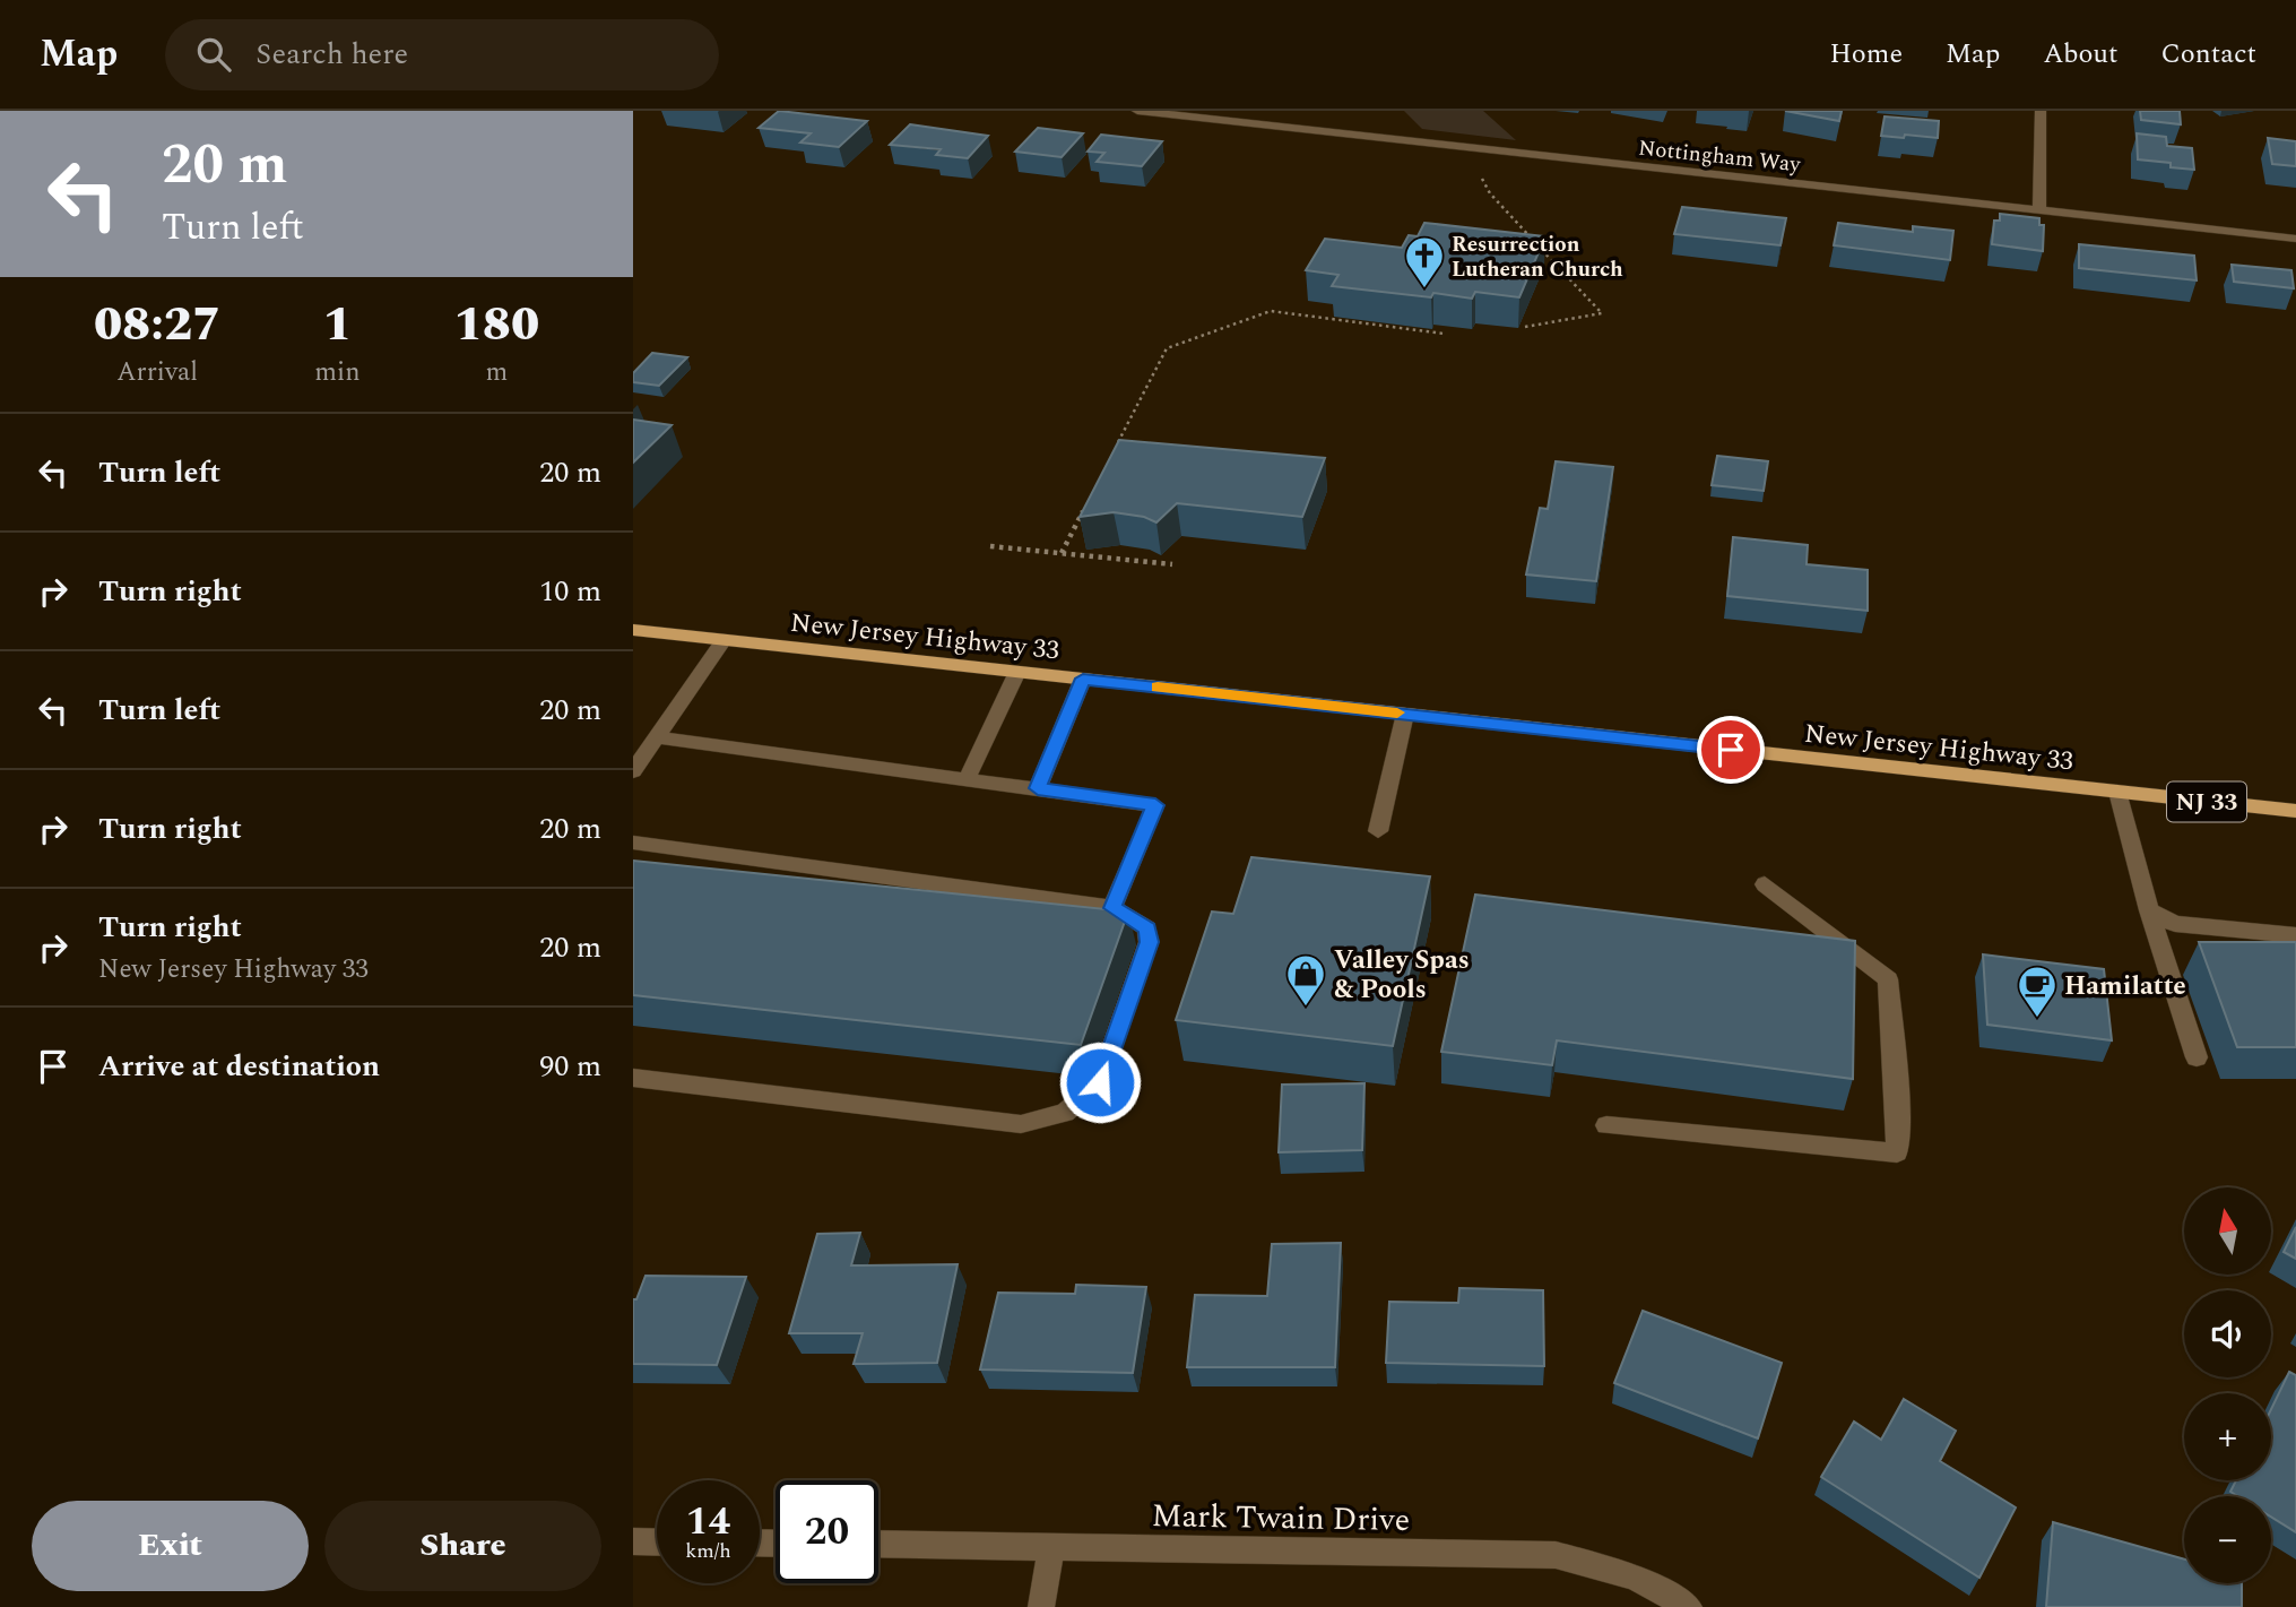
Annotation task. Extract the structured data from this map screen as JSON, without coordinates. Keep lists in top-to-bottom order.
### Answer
{
  "streets": {
    "main road": ["New Jersey Highway 33", "NJ 33"],
    "street": ["Nottingham Way", "Mark Twain Drive"]
  },
  "places": {
    "church": ["Resurrection Lutheran Church"],
    "shop": ["Valley Spas & Pools"],
    "cafe": ["Hamilatte"]
  },
  "north": "top",
  "page": {
    "header": "Map",
    "search": "Search here",
    "nav": [
      "Home",
      "Map",
      "About",
      "Contact"
    ],
    "turn": ["20 m", "Turn left"],
    "eta": [
      "08:27",
      "Arrival",
      "1",
      "min",
      "180",
      "m"
    ],
    "list": [
      {
        "name": "Turn left",
        "value": "20 m"
      },
      {
        "name": "Turn right",
        "value": "10 m"
      },
      {
        "name": "Turn left",
        "value": "20 m"
      },
      {
        "name": "Turn right",
        "value": "20 m"
      },
      {
        "name": "Turn right",
        "note": "New Jersey Highway 33",
        "value": "20 m"
      },
      {
        "name": "Arrive at destination",
        "value": "90 m"
      }
    ],
    "map_buttons": ["+", "−"],
    "speed": "14 km/h",
    "limit": "20",
    "buttons": ["Exit", "Share"]
  }
}
